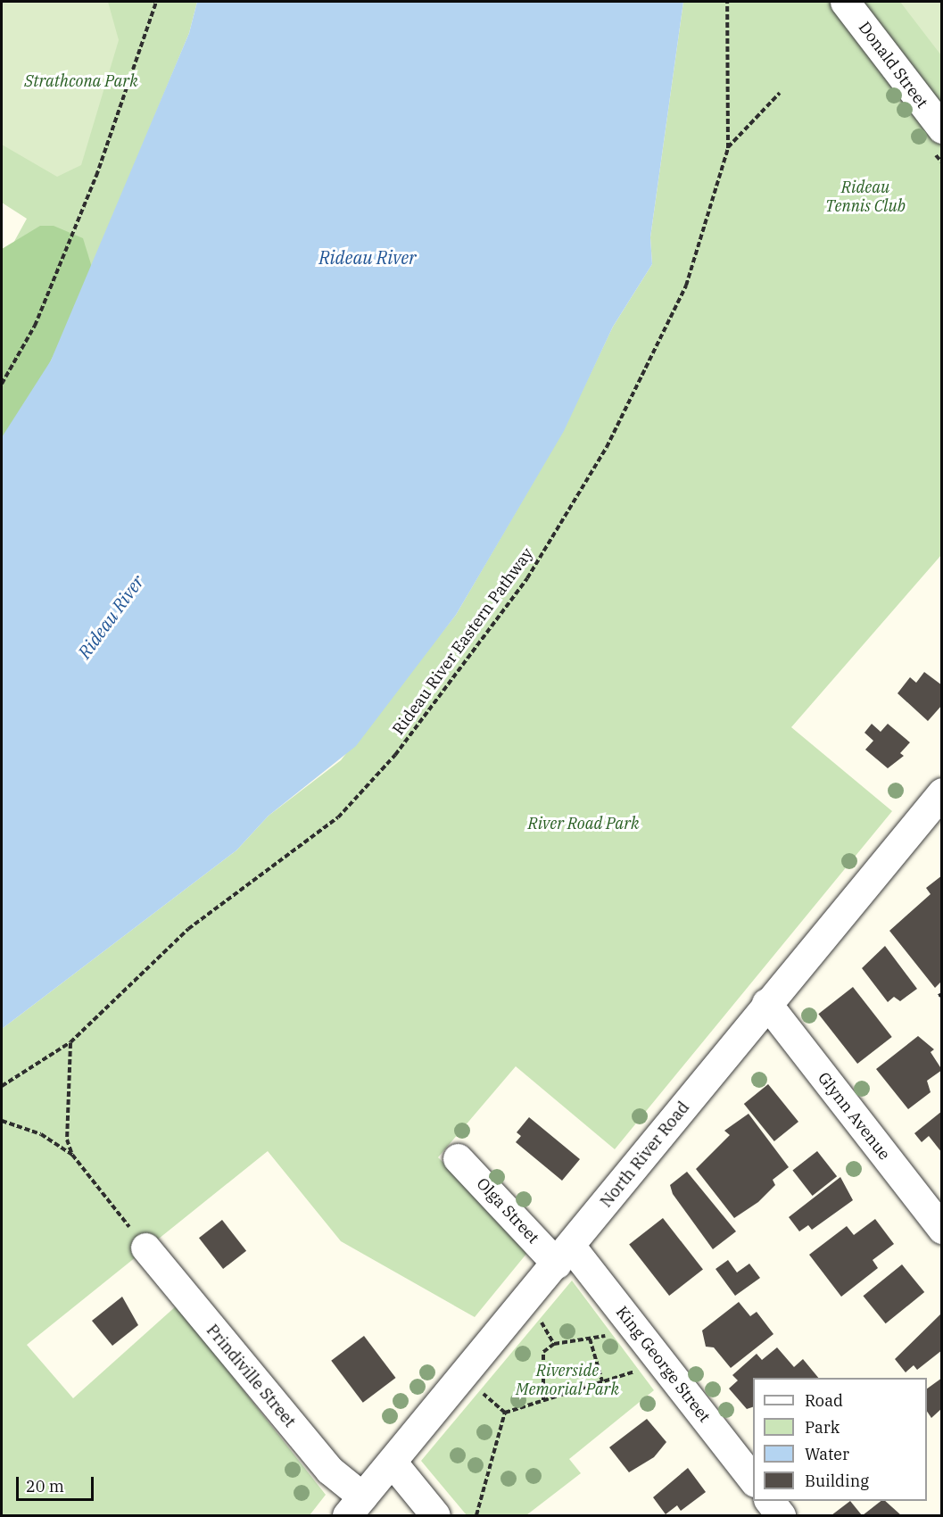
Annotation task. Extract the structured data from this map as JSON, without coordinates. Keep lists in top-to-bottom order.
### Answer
{
  "streets": {
    "street": [
      "Donald Street",
      "Glynn Avenue",
      "North River Road",
      "Olga Street",
      "King George Street",
      "Prindiville Street"
    ],
    "path": ["Rideau River Eastern Pathway"]
  },
  "crossings": [
    ["Glynn Avenue", "North River Road"],
    ["North River Road", "Olga Street"],
    ["North River Road", "King George Street"],
    ["North River Road", "Prindiville Street"],
    ["Olga Street", "King George Street"]
  ],
  "water": ["Rideau River"],
  "parks": [
    "Strathcona Park",
    "Rideau Tennis Club",
    "River Road Park",
    "Riverside Memorial Park"
  ],
  "legend": [
    "Road",
    "Park",
    "Water",
    "Building"
  ],
  "scale_bar": "20 m"
}
